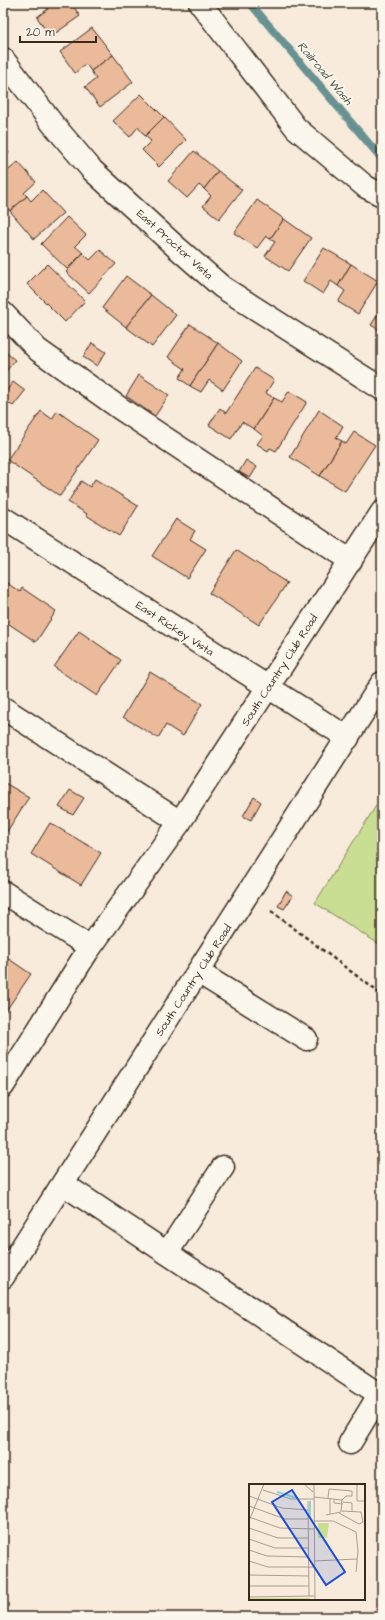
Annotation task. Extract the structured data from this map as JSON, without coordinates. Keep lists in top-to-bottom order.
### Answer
{
  "streets": {
    "street": ["East Proctor Vista", "East Rickey Vista", "South Country Club Road"]
  },
  "crossings": [
    ["East Rickey Vista", "South Country Club Road"]
  ],
  "water": ["Railroad Wash"],
  "scale_bar": "20 m"
}
